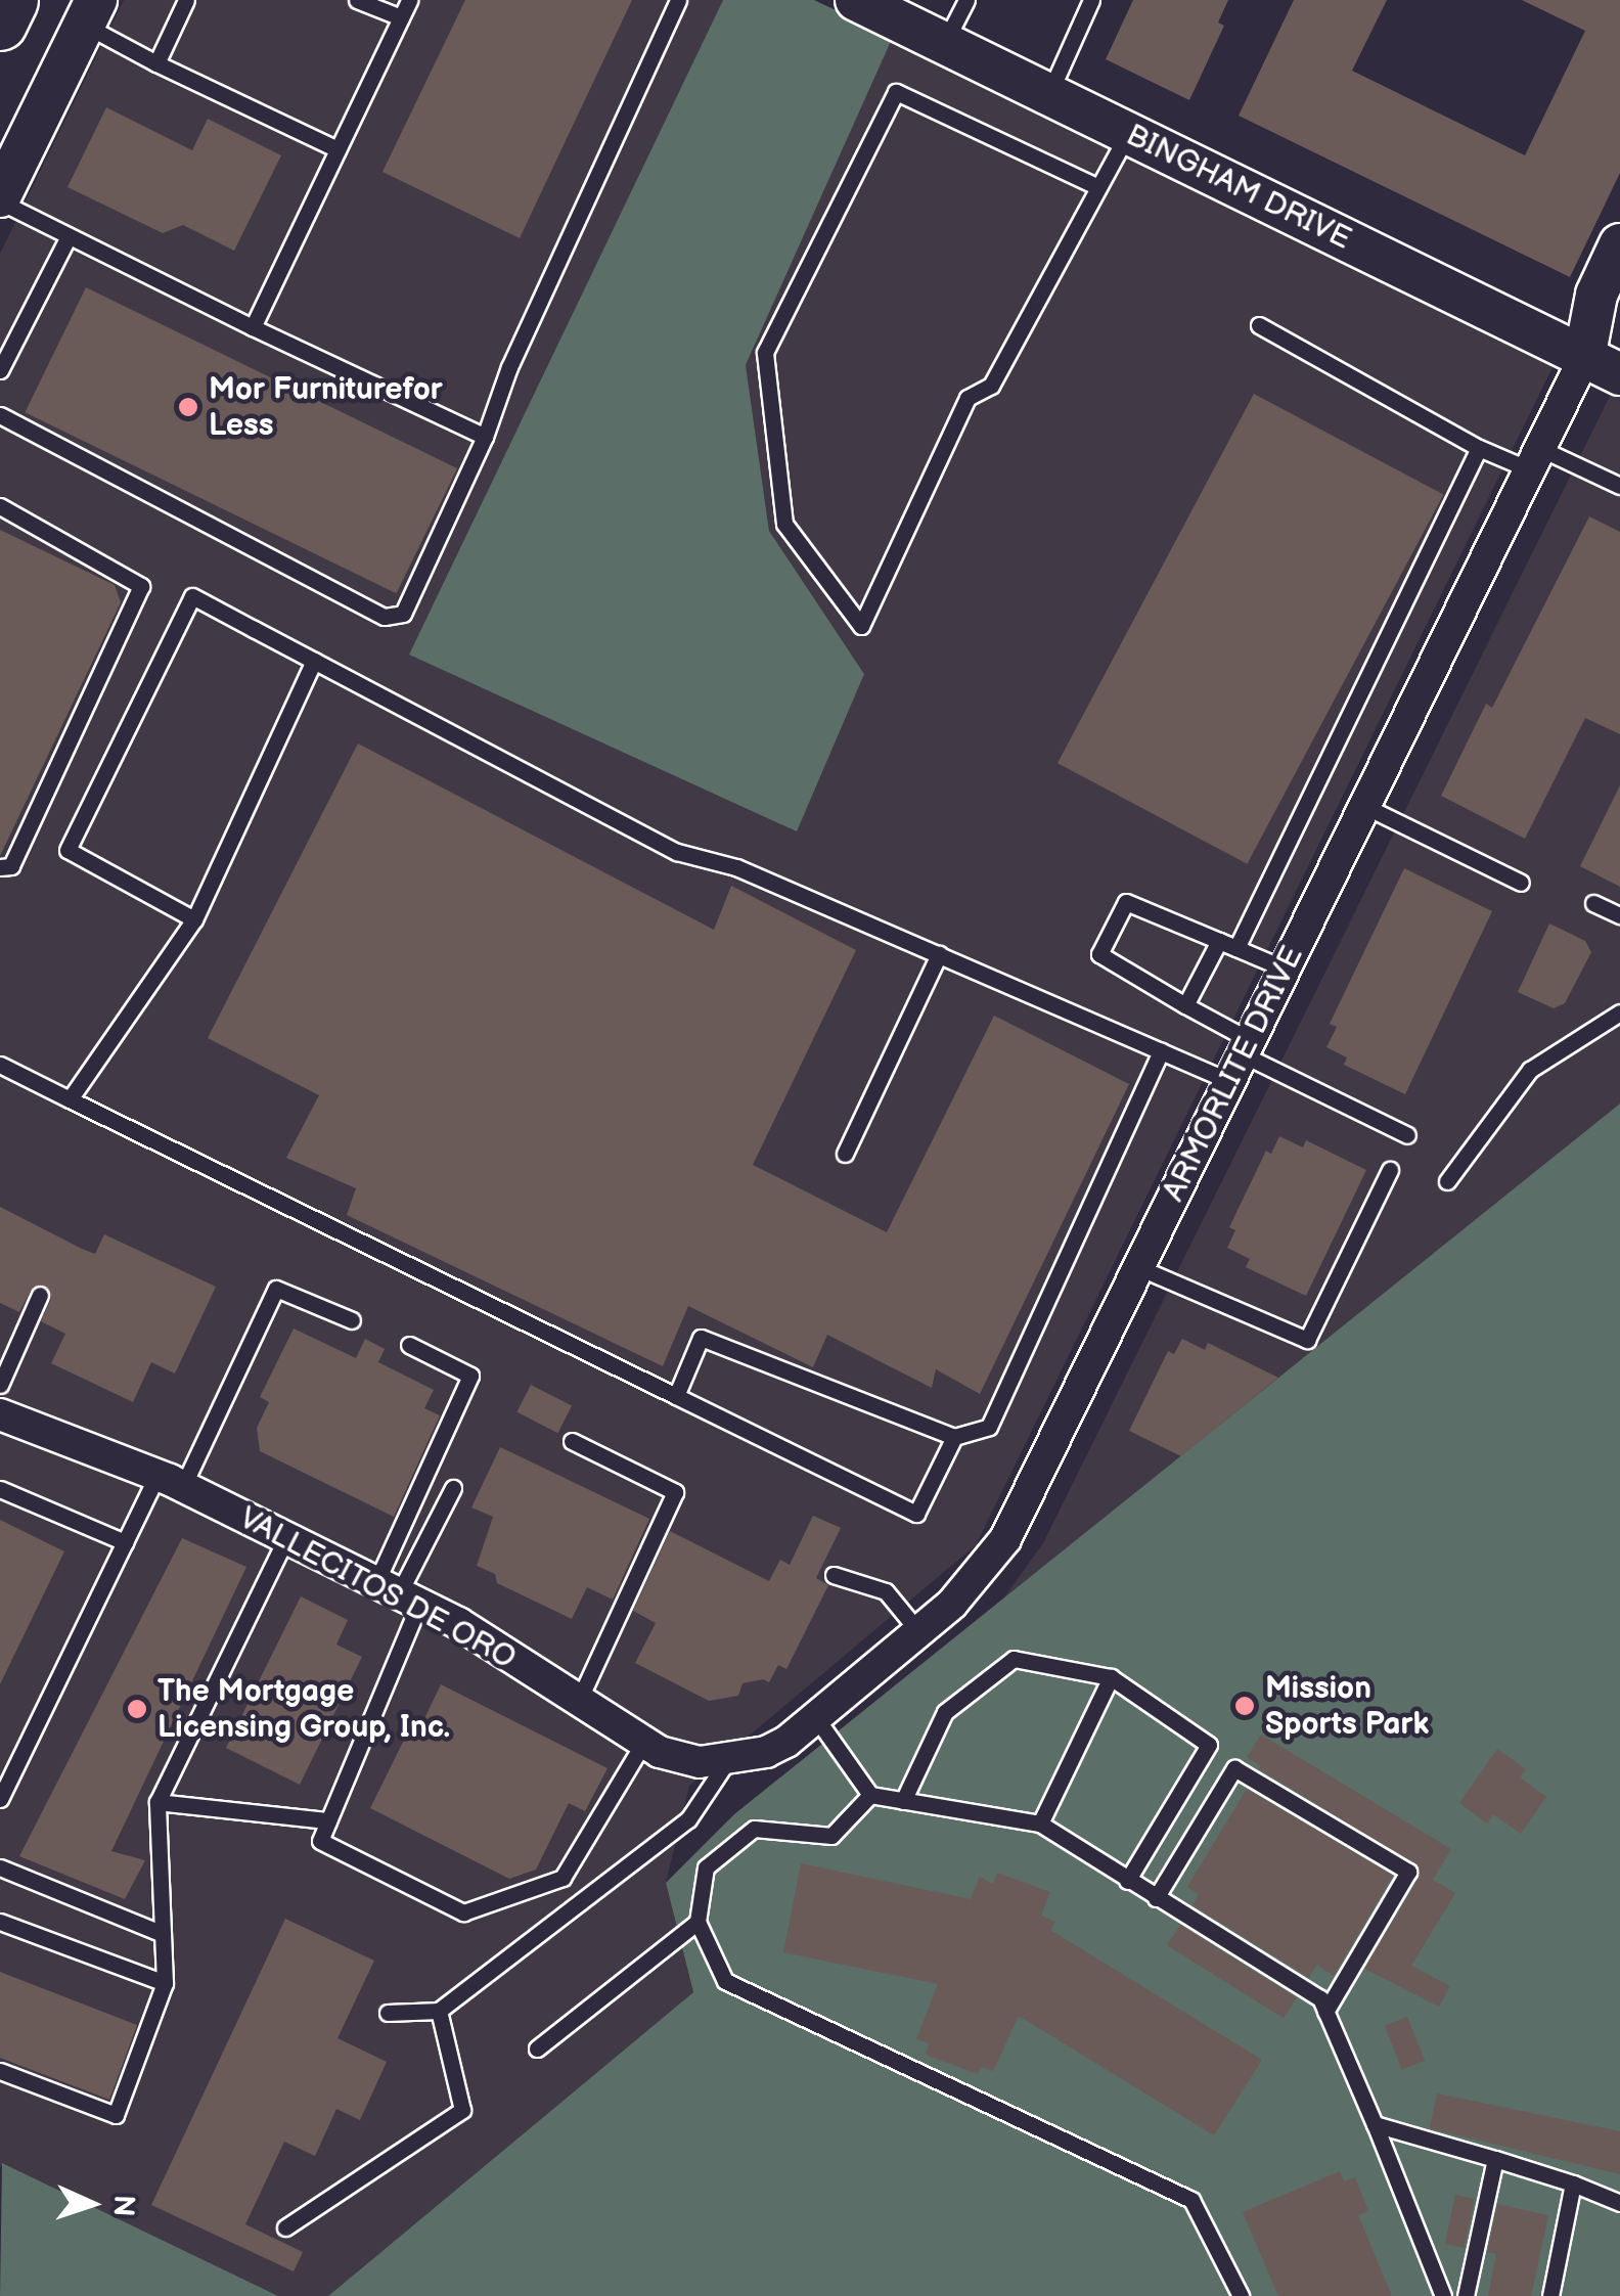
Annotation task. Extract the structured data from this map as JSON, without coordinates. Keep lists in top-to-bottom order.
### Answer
{
  "streets": {
    "street": ["BINGHAM DRIVE", "ARMORLITE DRIVE", "VALLECITOS DE ORO"]
  },
  "crossings": [
    ["BINGHAM DRIVE", "ARMORLITE DRIVE"],
    ["ARMORLITE DRIVE", "VALLECITOS DE ORO"]
  ],
  "places": ["Mor Furniturefor Less", "Mission Sports Park", "The Mortgage Licensing Group, Inc."],
  "north": "right"
}
